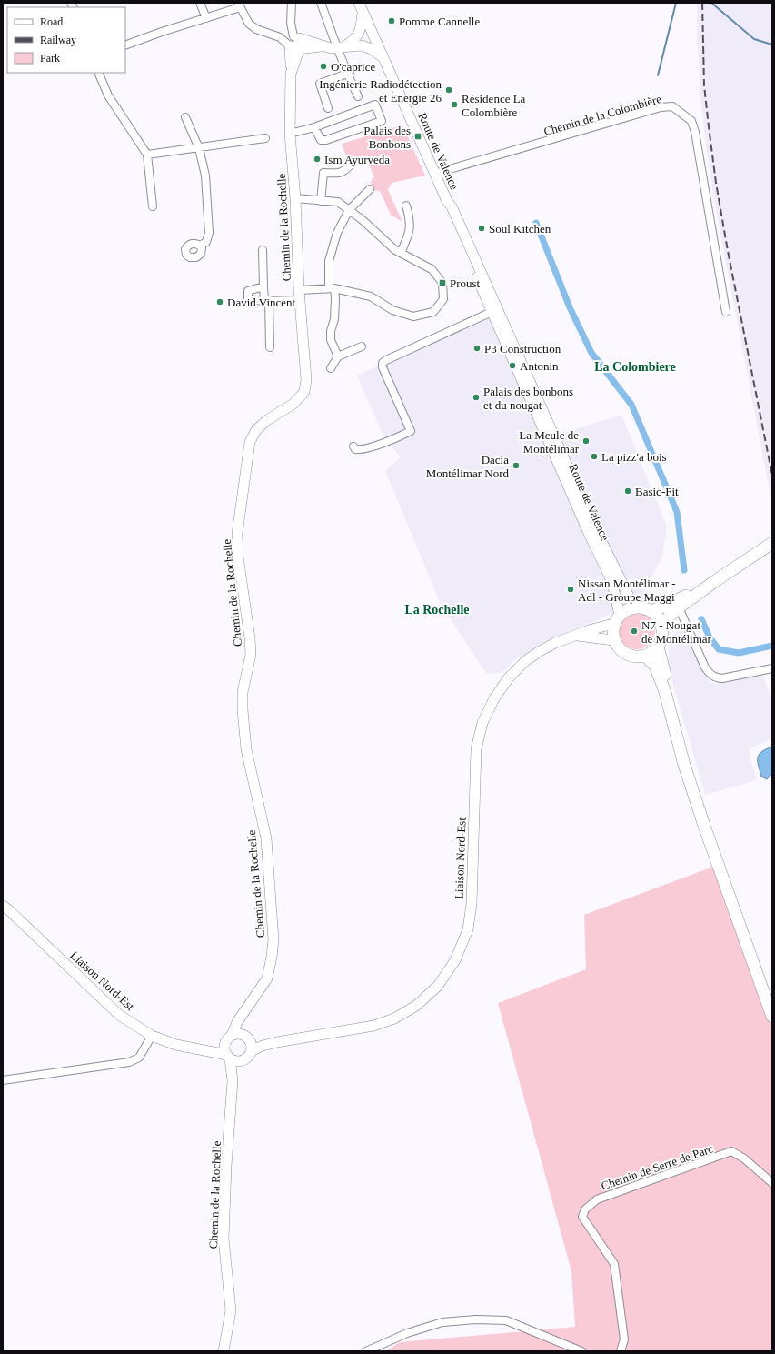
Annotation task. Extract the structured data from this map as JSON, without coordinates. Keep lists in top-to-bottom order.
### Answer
{
  "streets": {
    "main road": ["Route de Valence", "Chemin de la Rochelle", "Liaison Nord-Est"],
    "street": ["Chemin de la Colombière", "Chemin de Serre de Parc"]
  },
  "crossings": [
    ["Chemin de la Colombière", "Route de Valence"],
    ["Route de Valence", "Liaison Nord-Est"],
    ["Chemin de la Rochelle", "Liaison Nord-Est"]
  ],
  "districts": ["La Colombiere", "La Rochelle"],
  "places": {
    "other": [
      "Pomme Cannelle",
      "O'caprice",
      "Ingénierie Radiodétection et Energie 26",
      "Résidence La Colombière",
      "Ism Ayurveda",
      "Soul Kitchen",
      "David Vincent",
      "P3 Construction",
      "Antonin",
      "Palais des bonbons et du nougat",
      "La Meule de Montélimar",
      "La pizz'a bois",
      "Dacia Montélimar Nord",
      "Basic-Fit",
      "Nissan Montélimar - Adl - Groupe Maggi",
      "N7 - Nougat de Montélimar"
    ],
    "transit": ["Palais des Bonbons", "Proust"]
  },
  "legend": ["Road", "Railway", "Park"]
}
